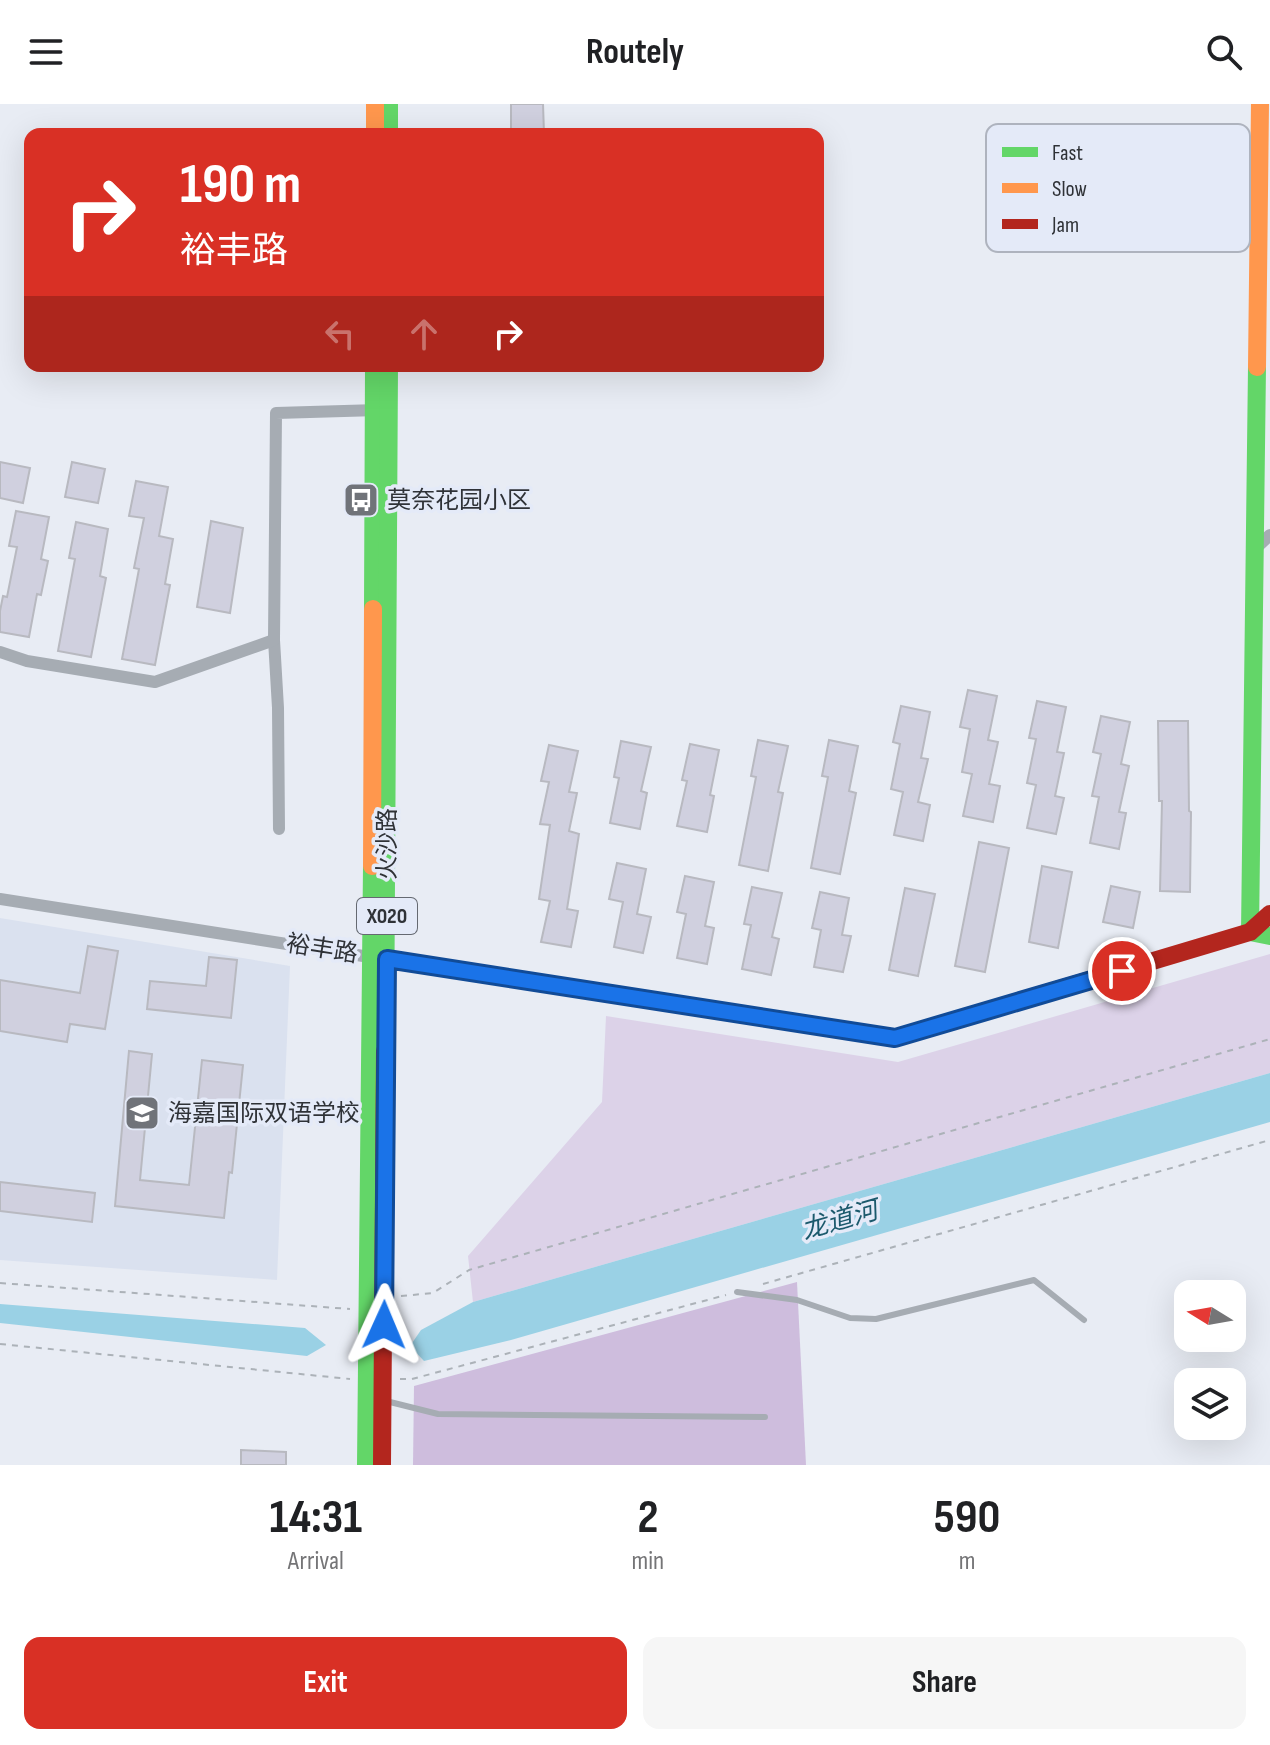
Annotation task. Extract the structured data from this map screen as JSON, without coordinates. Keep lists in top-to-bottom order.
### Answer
{
  "streets": {
    "street": ["火沙路", "X020", "裕丰路"]
  },
  "crossings": [
    ["火沙路", "裕丰路"]
  ],
  "water": ["龙道河"],
  "places": {
    "bus stop": ["莫奈花园小区"],
    "school or university": ["海嘉国际双语学校"]
  },
  "legend": ["Fast", "Slow", "Jam"],
  "north": "left",
  "page": {
    "header": "Routely",
    "turn": ["190 m", "裕丰路"],
    "eta": [
      "14:31",
      "Arrival",
      "2",
      "min",
      "590",
      "m"
    ],
    "buttons": ["Exit", "Share"]
  }
}
